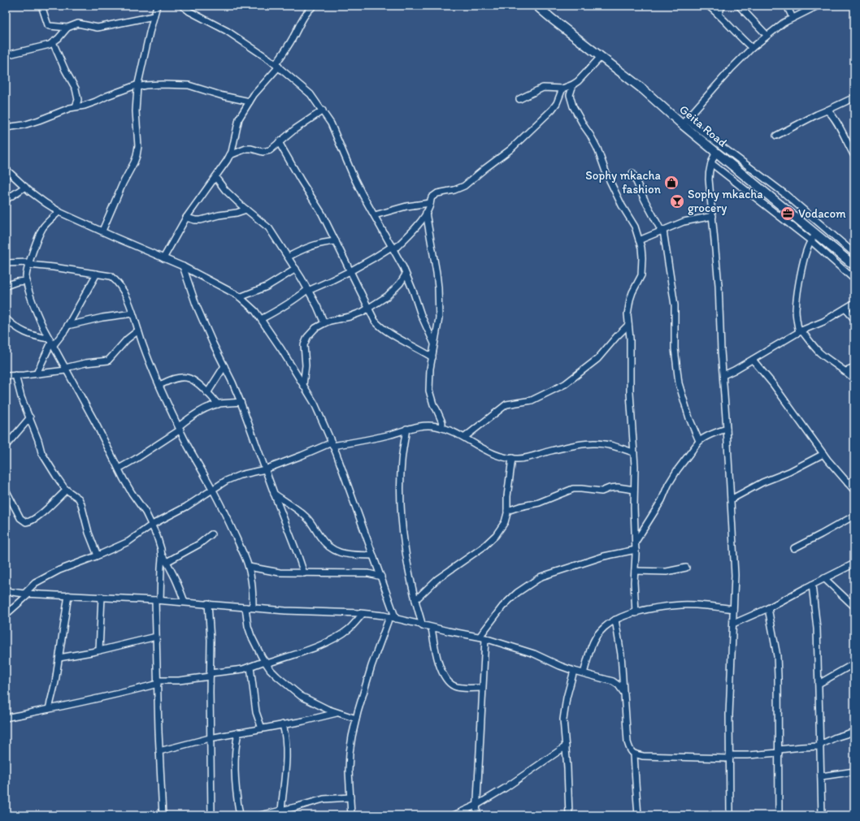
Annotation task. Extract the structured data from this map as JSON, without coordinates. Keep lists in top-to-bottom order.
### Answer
{
  "streets": {
    "highway": ["Geita Road"]
  },
  "places": {
    "shop": ["Sophy mkacha fashion"],
    "bar": ["Sophy mkacha grocery"],
    "office": ["Vodacom"]
  }
}
